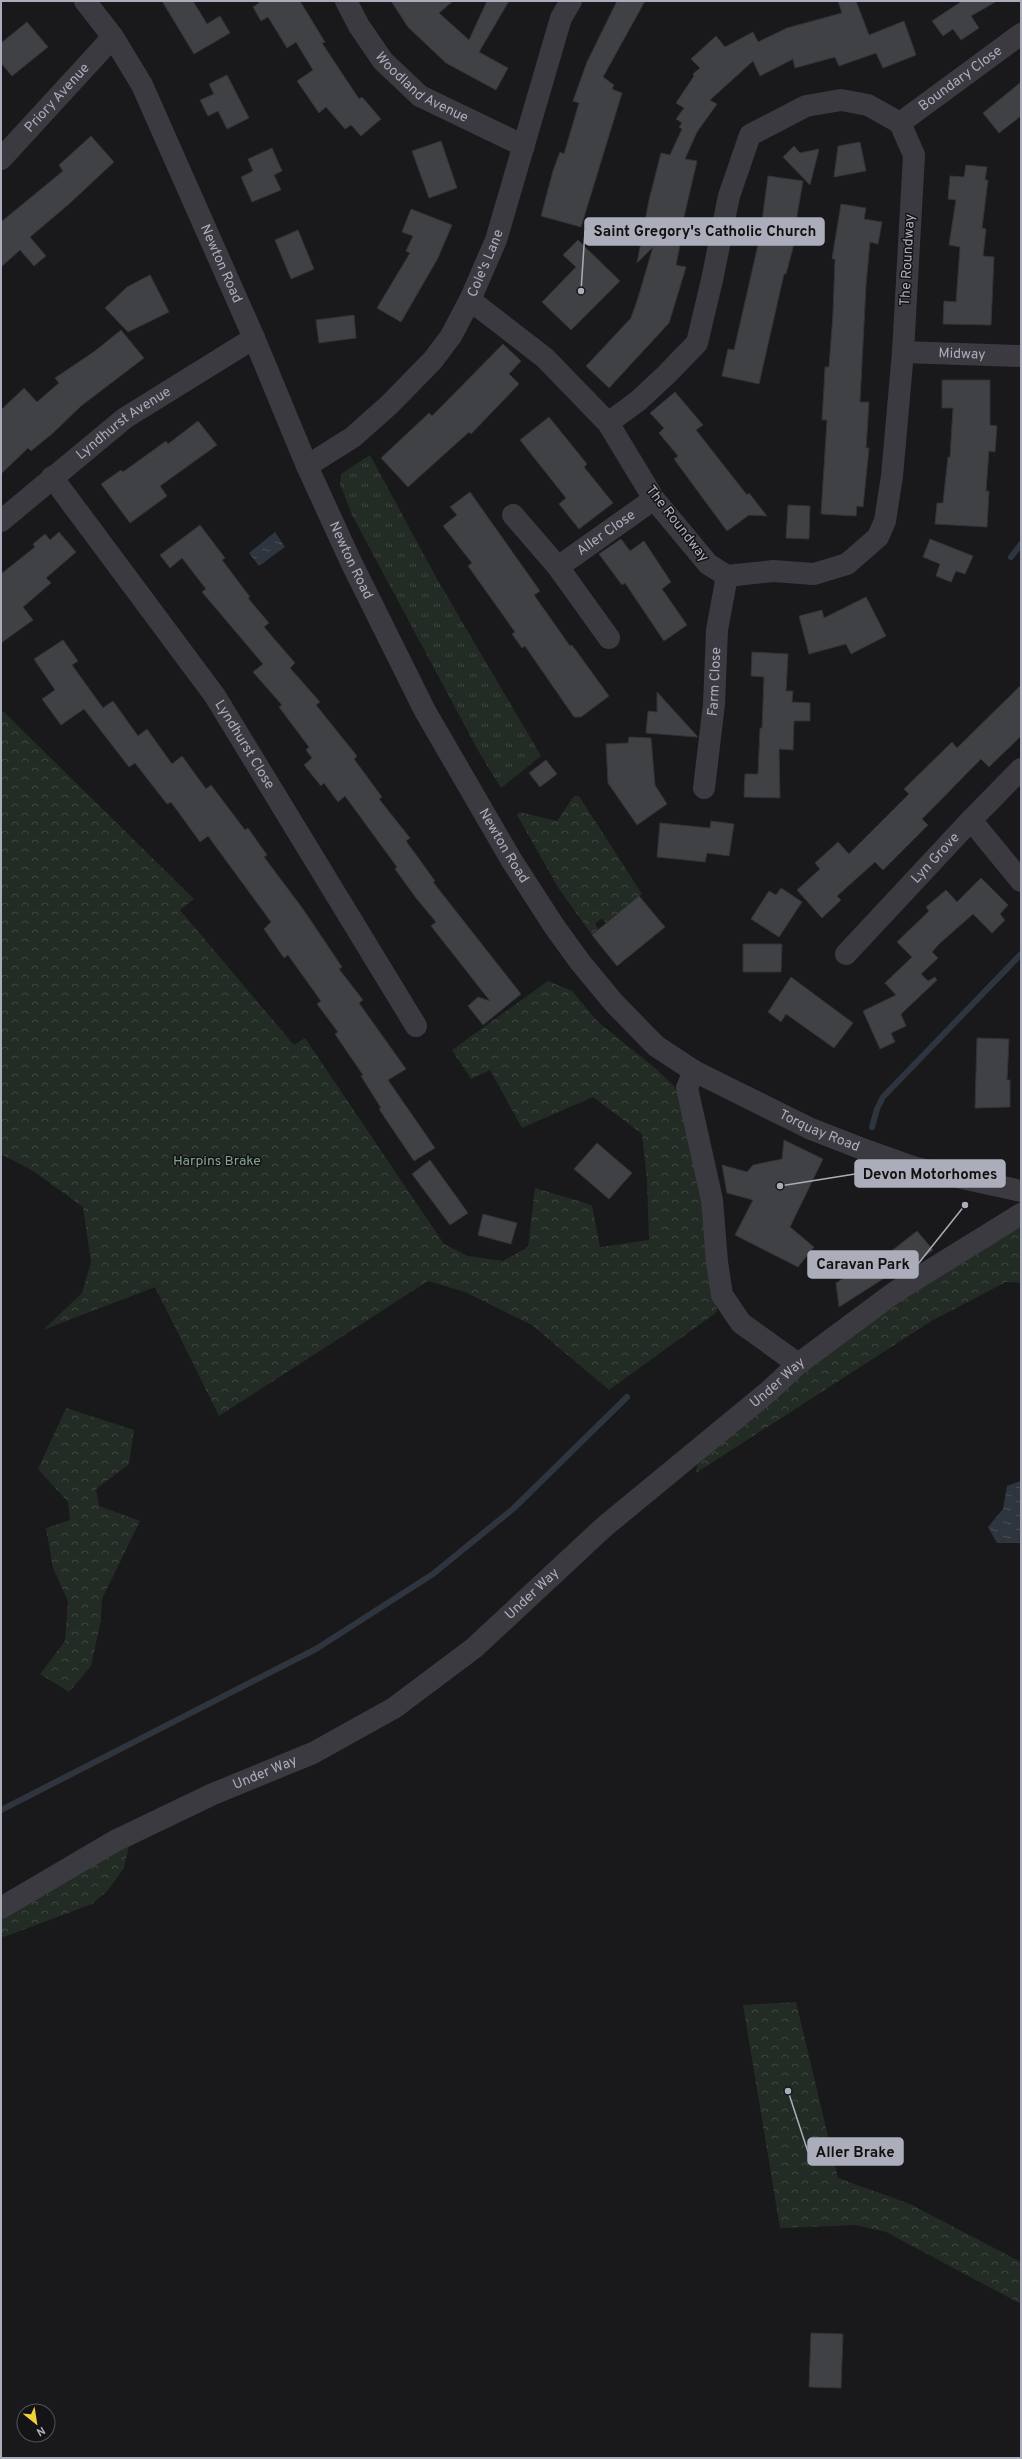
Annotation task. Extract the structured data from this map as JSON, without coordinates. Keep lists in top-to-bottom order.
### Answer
{
  "streets": {
    "street": [
      "Boundary Close",
      "Woodland Avenue",
      "Priory Avenue",
      "The Roundway",
      "Cole's Lane",
      "Newton Road",
      "Midway",
      "Lyndhurst Avenue",
      "Aller Close",
      "Farm Close",
      "Lyndhurst Close",
      "Lyn Grove",
      "Torquay Road",
      "Under Way"
    ]
  },
  "crossings": [
    ["Boundary Close", "The Roundway"],
    ["Woodland Avenue", "Cole's Lane"],
    ["Priory Avenue", "Newton Road"],
    ["The Roundway", "Cole's Lane"],
    ["The Roundway", "Midway"],
    ["The Roundway", "Aller Close"],
    ["The Roundway", "Farm Close"],
    ["Cole's Lane", "Newton Road"],
    ["Newton Road", "Lyndhurst Avenue"],
    ["Newton Road", "Torquay Road"],
    ["Lyndhurst Avenue", "Lyndhurst Close"]
  ],
  "parks": ["Harpins Brake"],
  "places": [
    "Saint Gregory's Catholic Church",
    "Devon Motorhomes",
    "Caravan Park",
    "Aller Brake"
  ],
  "north": "bottom right"
}
